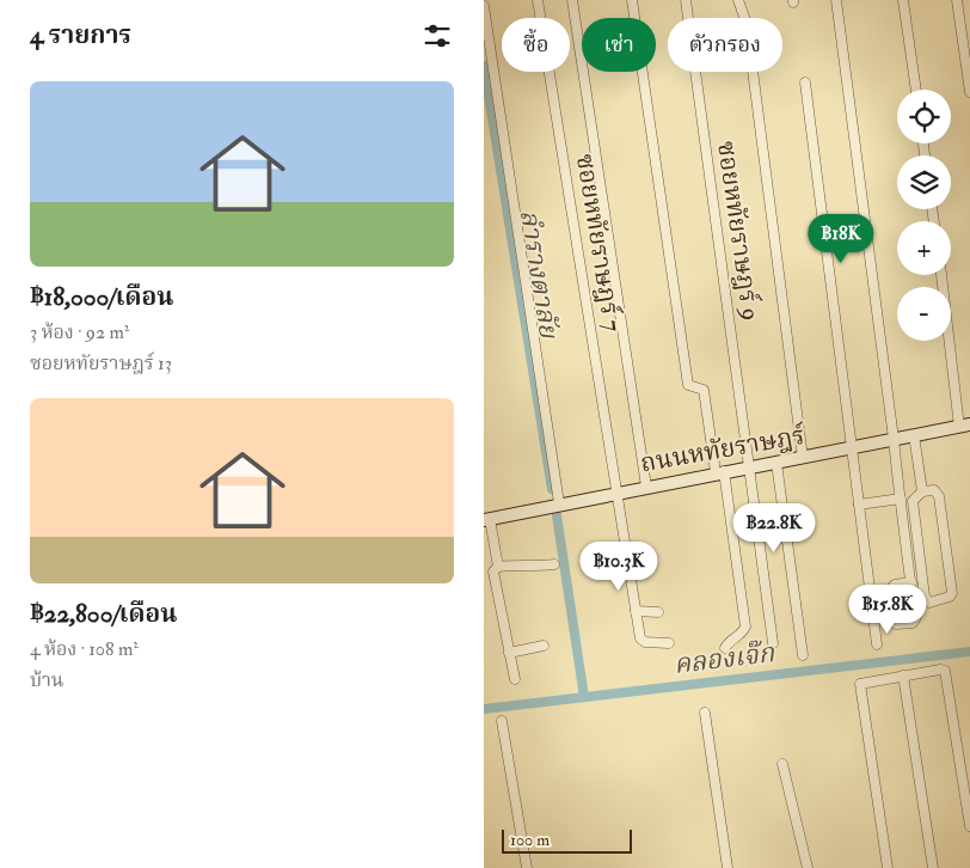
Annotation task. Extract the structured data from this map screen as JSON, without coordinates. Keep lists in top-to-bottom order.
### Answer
{
  "streets": {
    "main road": ["ถนนหทัยราษฎร์"],
    "street": ["ซอยหทัยราษฎร์ 9", "ซอยหทัยราษฎร์ 7"]
  },
  "crossings": [
    ["ซอยหทัยราษฎร์ 9", "ถนนหทัยราษฎร์"],
    ["ซอยหทัยราษฎร์ 7", "ถนนหทัยราษฎร์"]
  ],
  "water": ["ลำรางตาลัย", "คลองเจ๊ก"],
  "scale_bar": "100 m",
  "page": {
    "heading": "4 รายการ",
    "chip": ["ซื้อ", "เช่า", "ตัวกรอง"],
    "list": [
      {
        "name": "฿18,000/เดือน",
        "note": "3 ห้อง · 92 m² · ซอยหทัยราษฎร์ 13"
      },
      {
        "name": "฿22,800/เดือน",
        "note": "4 ห้อง · 108 m² · บ้าน"
      }
    ],
    "map_buttons": ["+", "−"],
    "price": [
      "฿18K",
      "฿22.8K",
      "฿10.3K",
      "฿15.8K"
    ],
    "scale": "100 m"
  }
}
